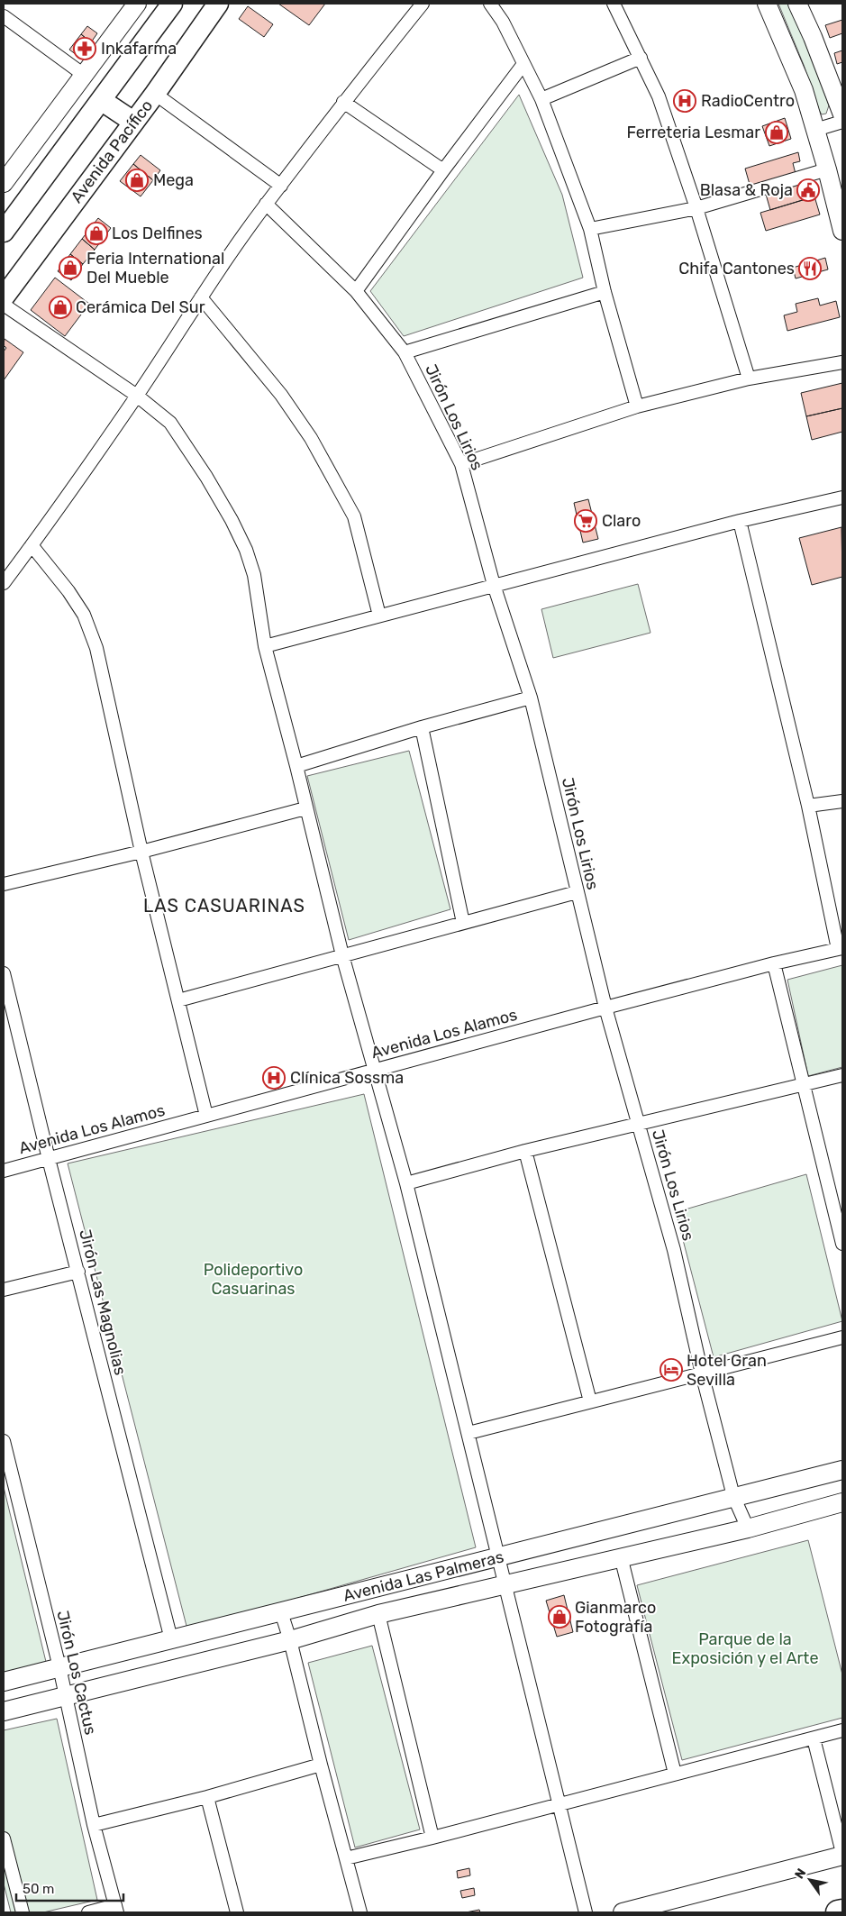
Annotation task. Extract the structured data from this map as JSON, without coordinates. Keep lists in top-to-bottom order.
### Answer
{
  "streets": {
    "main road": ["Avenida Pacífico", "Avenida Las Palmeras"],
    "street": [
      "Jirón Los Lirios",
      "Avenida Los Alamos",
      "Jirón Las Magnolias",
      "Jirón Los Cactus"
    ]
  },
  "crossings": [
    ["Jirón Los Lirios", "Avenida Los Alamos"],
    ["Jirón Los Lirios", "Avenida Las Palmeras"],
    ["Avenida Los Alamos", "Jirón Las Magnolias"],
    ["Jirón Las Magnolias", "Avenida Las Palmeras"],
    ["Avenida Las Palmeras", "Jirón Los Cactus"]
  ],
  "districts": ["LAS CASUARINAS"],
  "parks": ["Polideportivo Casuarinas", "Parque de la Exposición y el Arte"],
  "places": {
    "pharmacy": ["Inkafarma"],
    "hospital": ["RadioCentro", "Clínica Sossma"],
    "shop": [
      "Ferreteria Lesmar",
      "Mega",
      "Los Delfines",
      "Feria International Del Mueble",
      "Cerámica Del Sur",
      "Gianmarco Fotografía"
    ],
    "public building": ["Blasa & Roja"],
    "restaurant": ["Chifa Cantones"],
    "supermarket": ["Claro"],
    "hotel": ["Hotel Gran Sevilla"]
  },
  "scale_bar": "50 m",
  "north": "top left"
}
